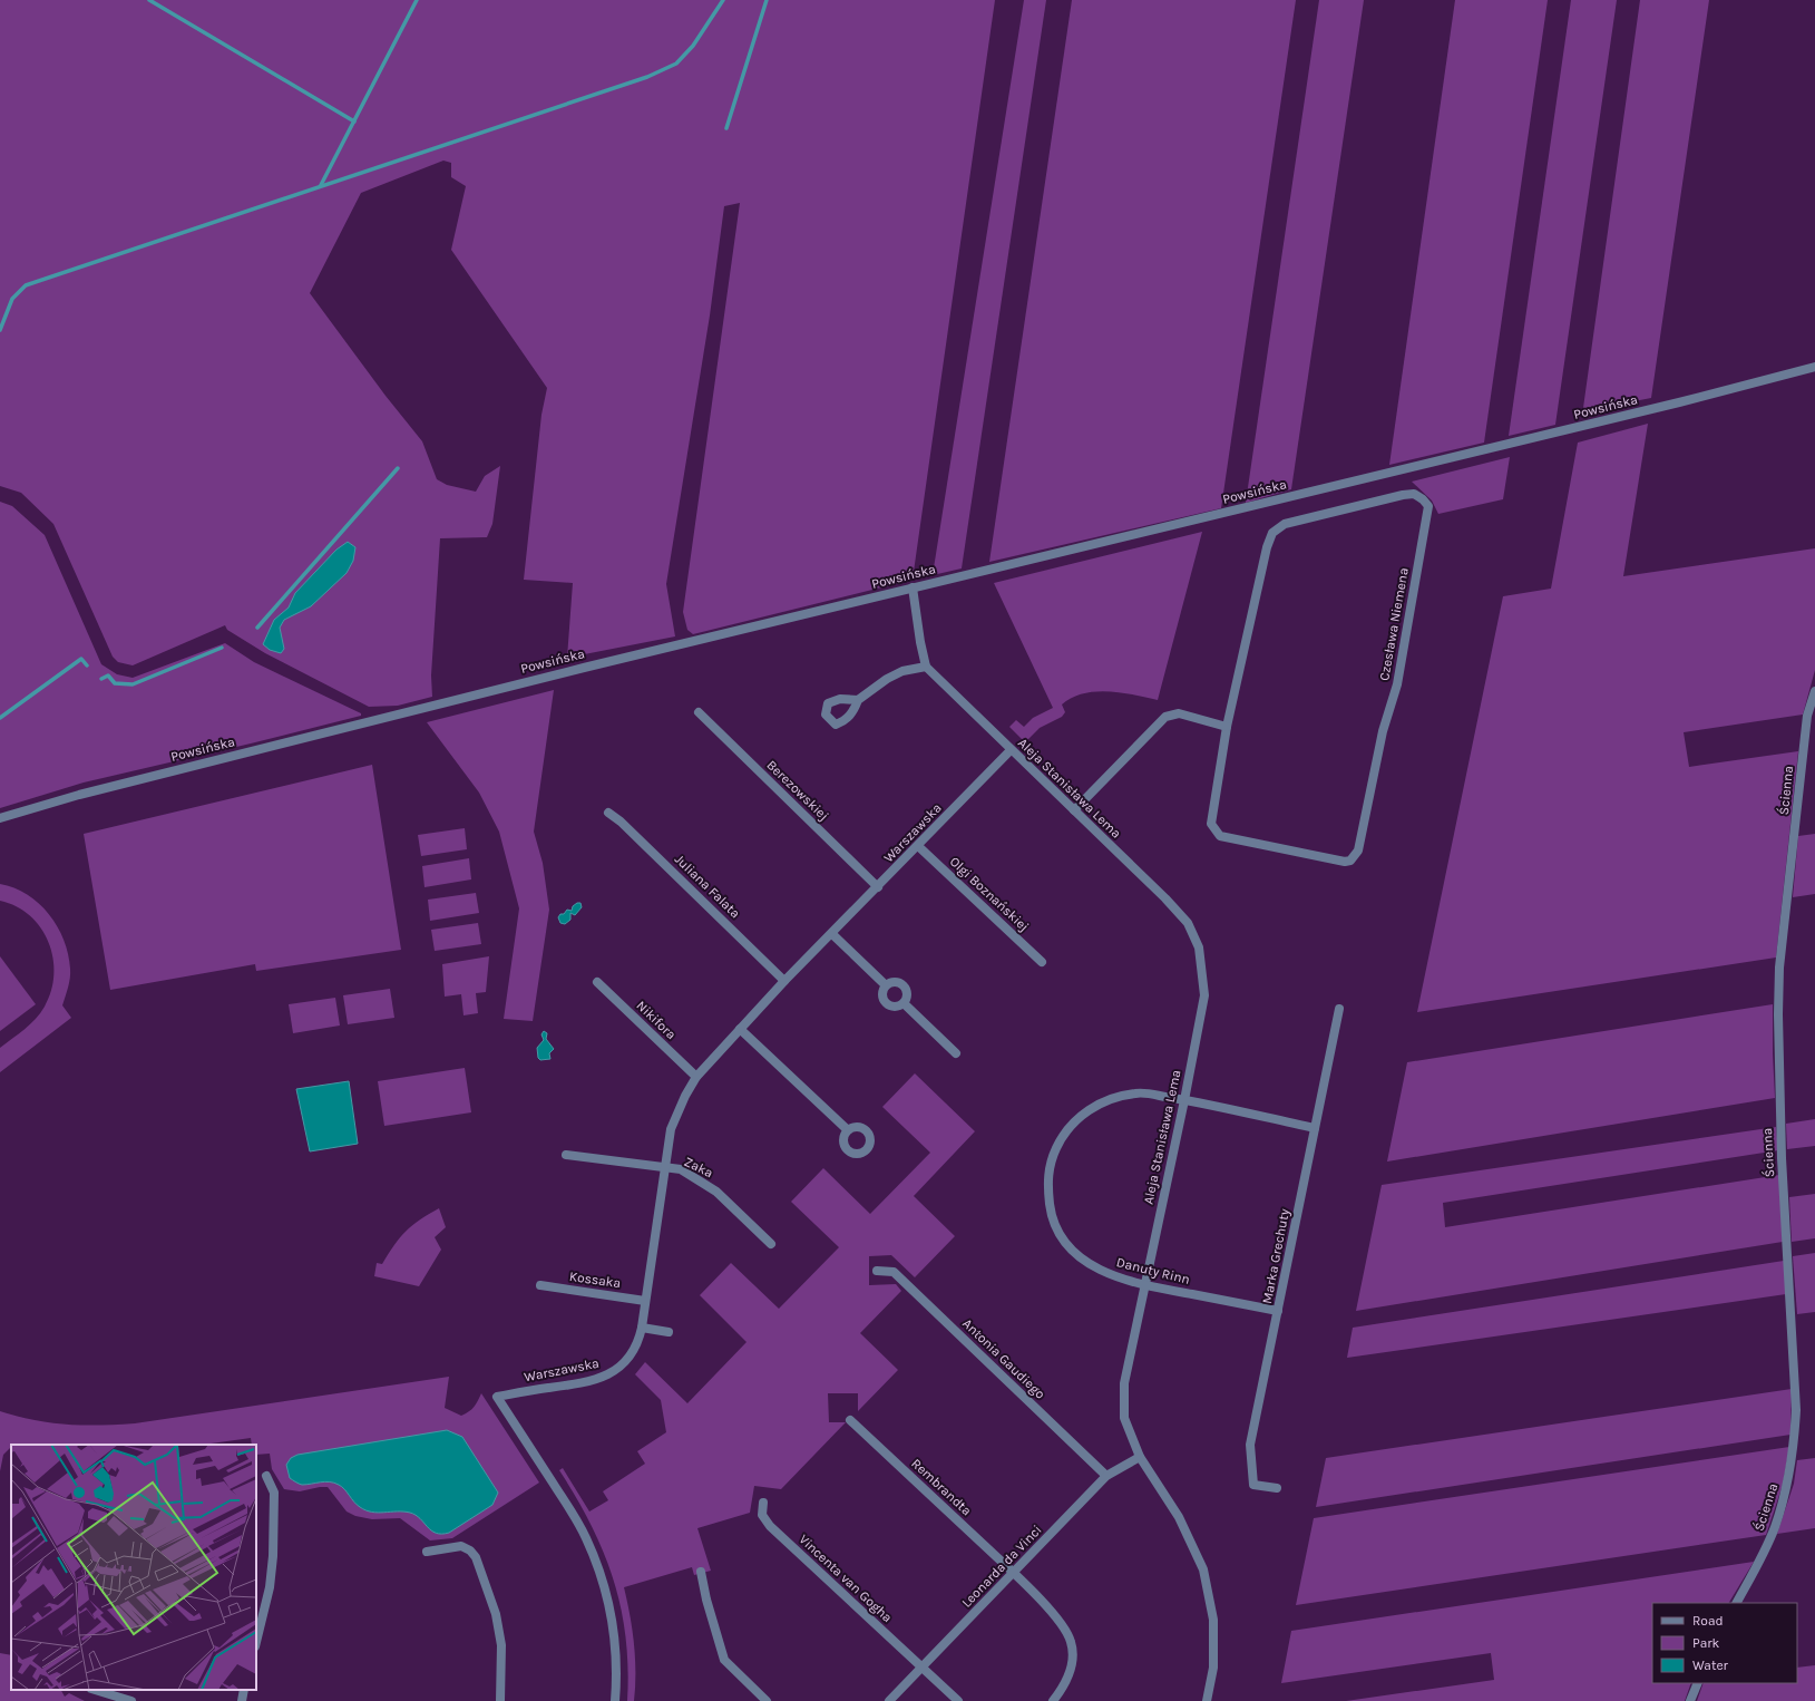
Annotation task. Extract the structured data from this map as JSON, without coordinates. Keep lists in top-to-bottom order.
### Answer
{
  "streets": {
    "street": [
      "Powsińska",
      "Czesława Niemena",
      "Aleja Stanisława Lema",
      "Berezowskiej",
      "Ścienna",
      "Warszawska",
      "Juliana Falata",
      "Olgi Boznańskiej",
      "Nikifora",
      "Zaka",
      "Marka Grechuty",
      "Danuty Rinn",
      "Kossaka",
      "Antonia Gaudiego",
      "Rembrandta",
      "Leonarda da Vinci",
      "Vincenta van Gogha"
    ]
  },
  "crossings": [
    ["Aleja Stanisława Lema", "Warszawska"],
    ["Aleja Stanisława Lema", "Danuty Rinn"],
    ["Aleja Stanisława Lema", "Leonarda da Vinci"],
    ["Berezowskiej", "Warszawska"],
    ["Warszawska", "Juliana Falata"],
    ["Warszawska", "Olgi Boznańskiej"],
    ["Warszawska", "Nikifora"],
    ["Warszawska", "Zaka"],
    ["Warszawska", "Kossaka"],
    ["Marka Grechuty", "Danuty Rinn"],
    ["Antonia Gaudiego", "Leonarda da Vinci"],
    ["Rembrandta", "Leonarda da Vinci"],
    ["Leonarda da Vinci", "Vincenta van Gogha"]
  ],
  "legend": ["Road", "Park", "Water"]
}
